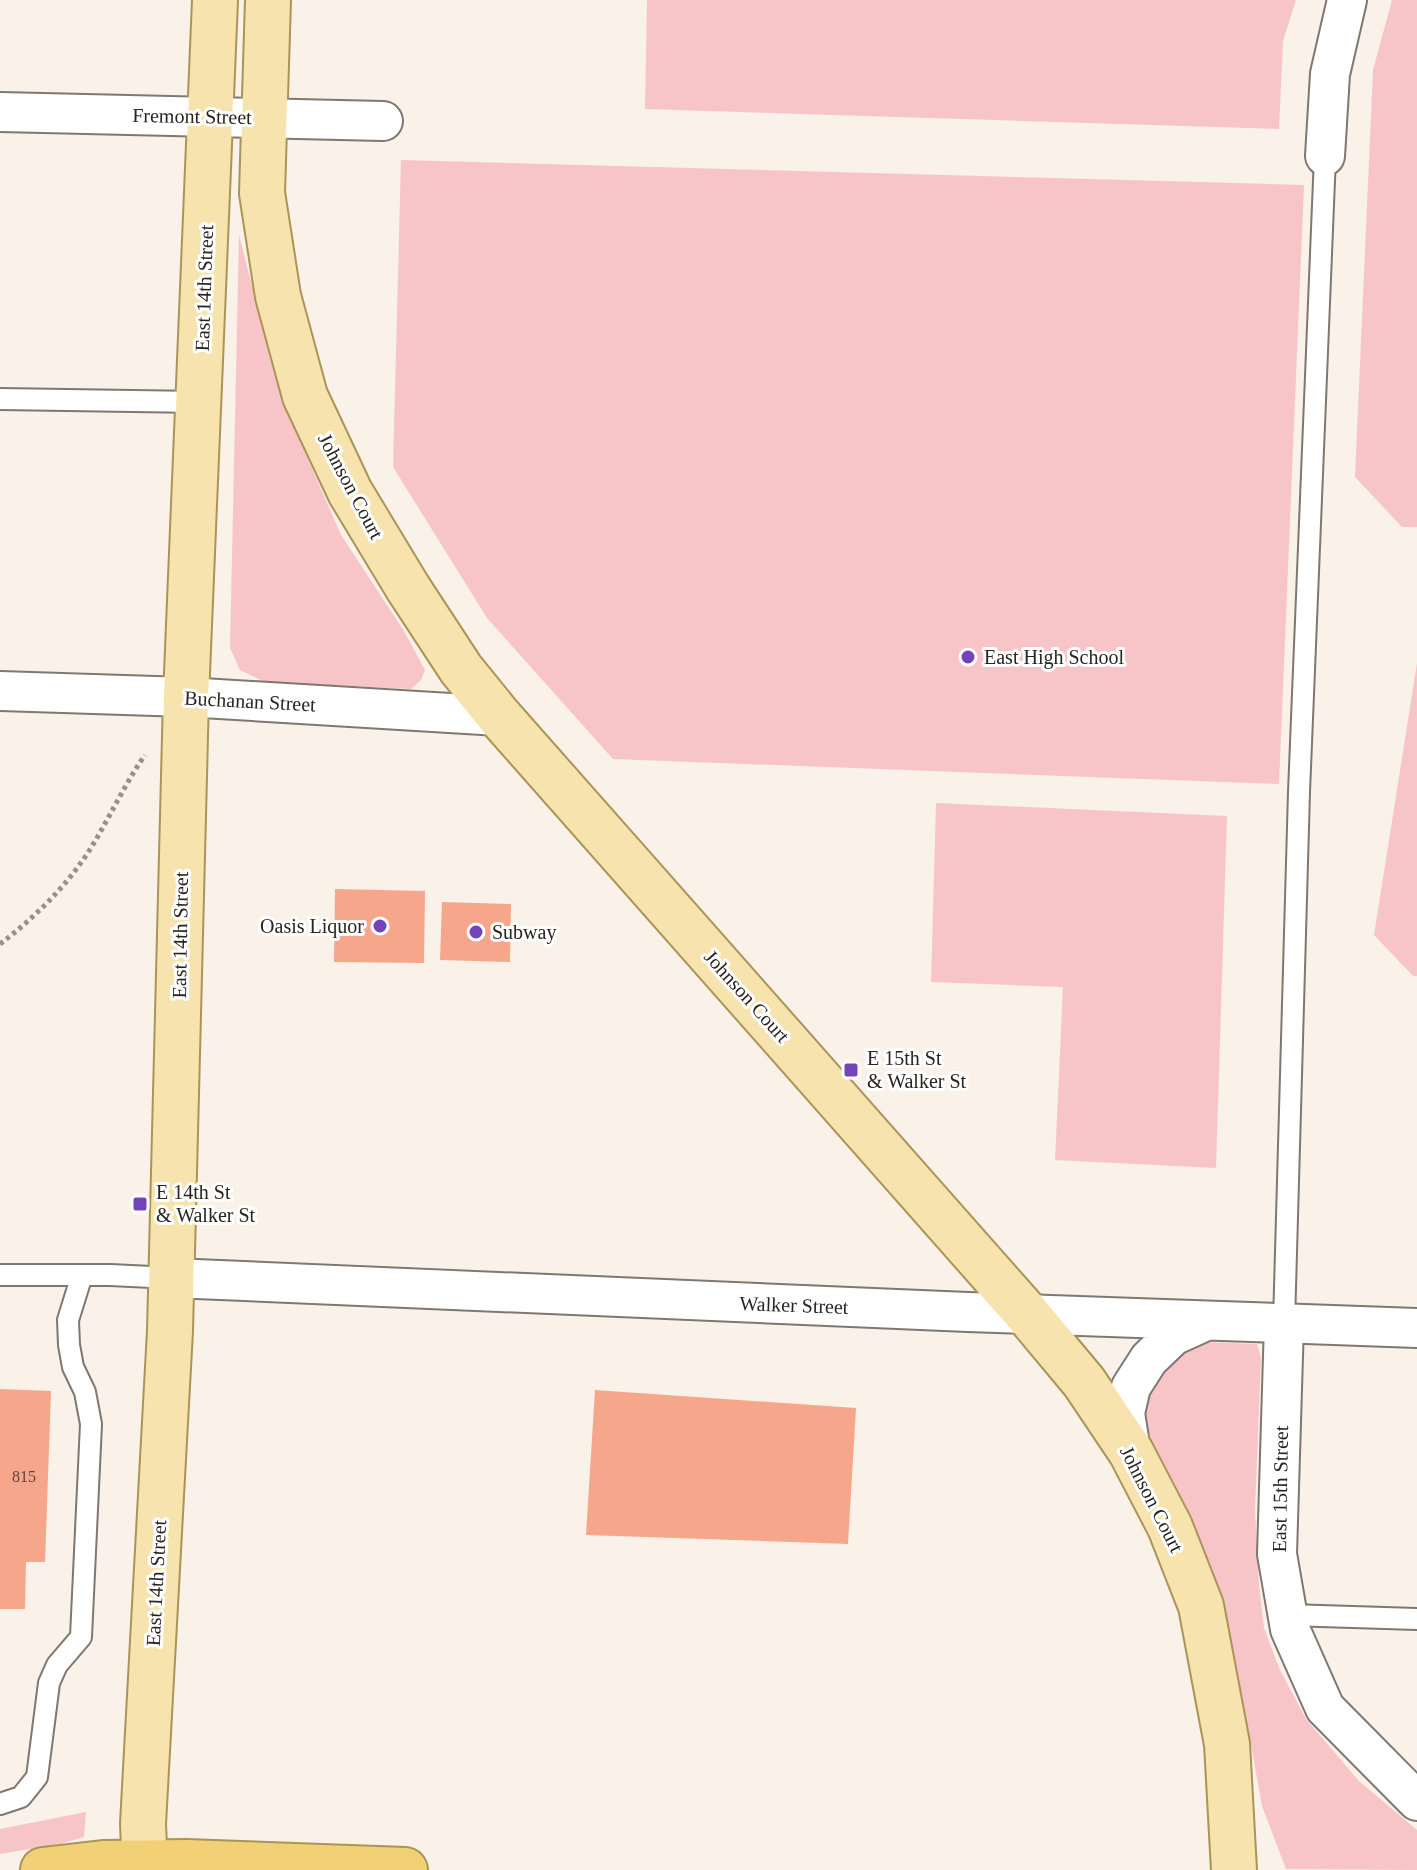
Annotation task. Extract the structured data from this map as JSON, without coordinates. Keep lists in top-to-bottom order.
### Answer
{
  "streets": {
    "main road": ["East 14th Street", "Johnson Court"],
    "street": [
      "Fremont Street",
      "Buchanan Street",
      "Walker Street",
      "East 15th Street"
    ]
  },
  "crossings": [
    ["Fremont Street", "East 14th Street"],
    ["Fremont Street", "Johnson Court"],
    ["East 14th Street", "Buchanan Street"],
    ["East 14th Street", "Walker Street"],
    ["Johnson Court", "Buchanan Street"],
    ["Johnson Court", "Walker Street"],
    ["Walker Street", "East 15th Street"]
  ],
  "places": {
    "other": ["East High School", "Oasis Liquor", "Subway"],
    "transit": ["E 15th St & Walker St", "E 14th St & Walker St"]
  },
  "house_numbers": ["815"]
}
